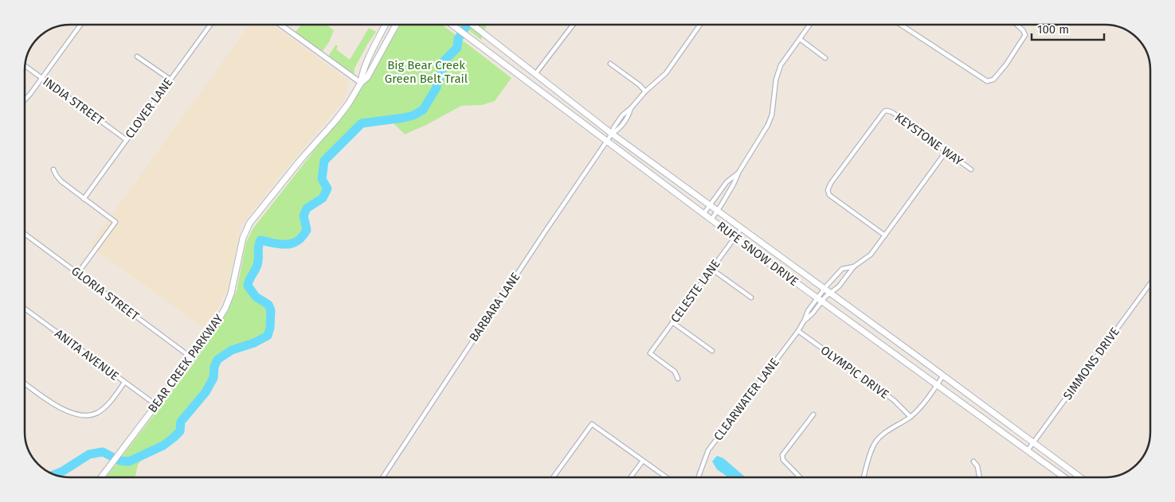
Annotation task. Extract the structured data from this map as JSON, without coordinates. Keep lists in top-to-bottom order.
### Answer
{
  "streets": {
    "main road": ["RUFE SNOW DRIVE", "BEAR CREEK PARKWAY"],
    "street": [
      "INDIA STREET",
      "CLOVER LANE",
      "KEYSTONE WAY",
      "CELESTE LANE",
      "GLORIA STREET",
      "BARBARA LANE",
      "ANITA AVENUE",
      "SIMMONS DRIVE",
      "OLYMPIC DRIVE",
      "CLEARWATER LANE"
    ]
  },
  "crossings": [
    ["INDIA STREET", "CLOVER LANE"],
    ["RUFE SNOW DRIVE", "CELESTE LANE"],
    ["RUFE SNOW DRIVE", "BARBARA LANE"],
    ["RUFE SNOW DRIVE", "SIMMONS DRIVE"],
    ["RUFE SNOW DRIVE", "CLEARWATER LANE"],
    ["GLORIA STREET", "BEAR CREEK PARKWAY"],
    ["ANITA AVENUE", "BEAR CREEK PARKWAY"],
    ["OLYMPIC DRIVE", "CLEARWATER LANE"]
  ],
  "parks": ["Big Bear Creek Green Belt Trail"],
  "scale_bar": "100 m"
}
